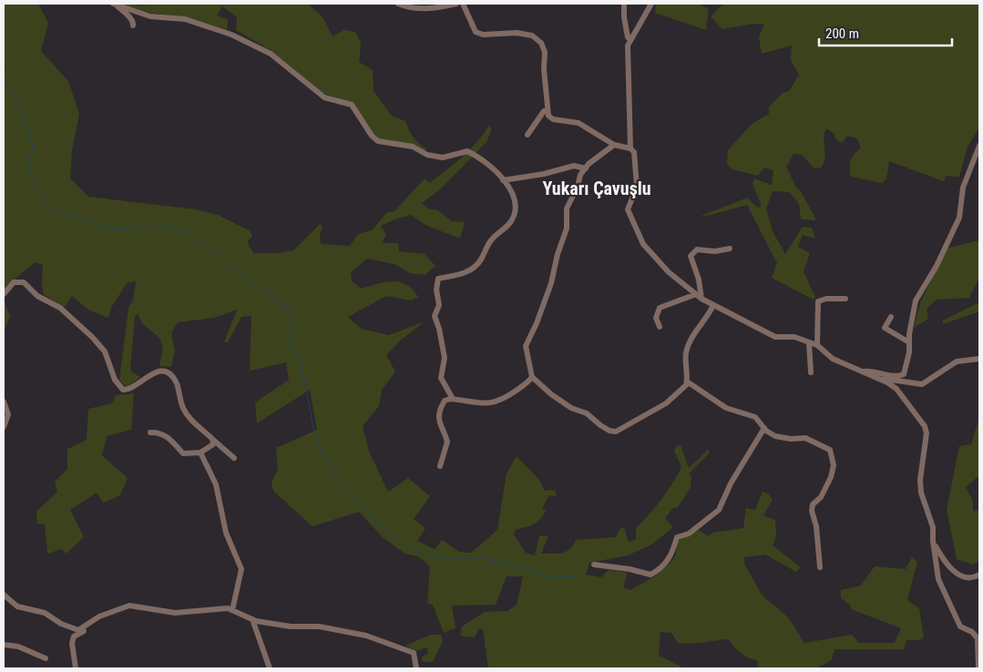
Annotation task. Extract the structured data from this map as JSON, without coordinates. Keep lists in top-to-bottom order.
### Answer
{
  "districts": ["Yukarı Çavuşlu"],
  "scale_bar": "200 m"
}
